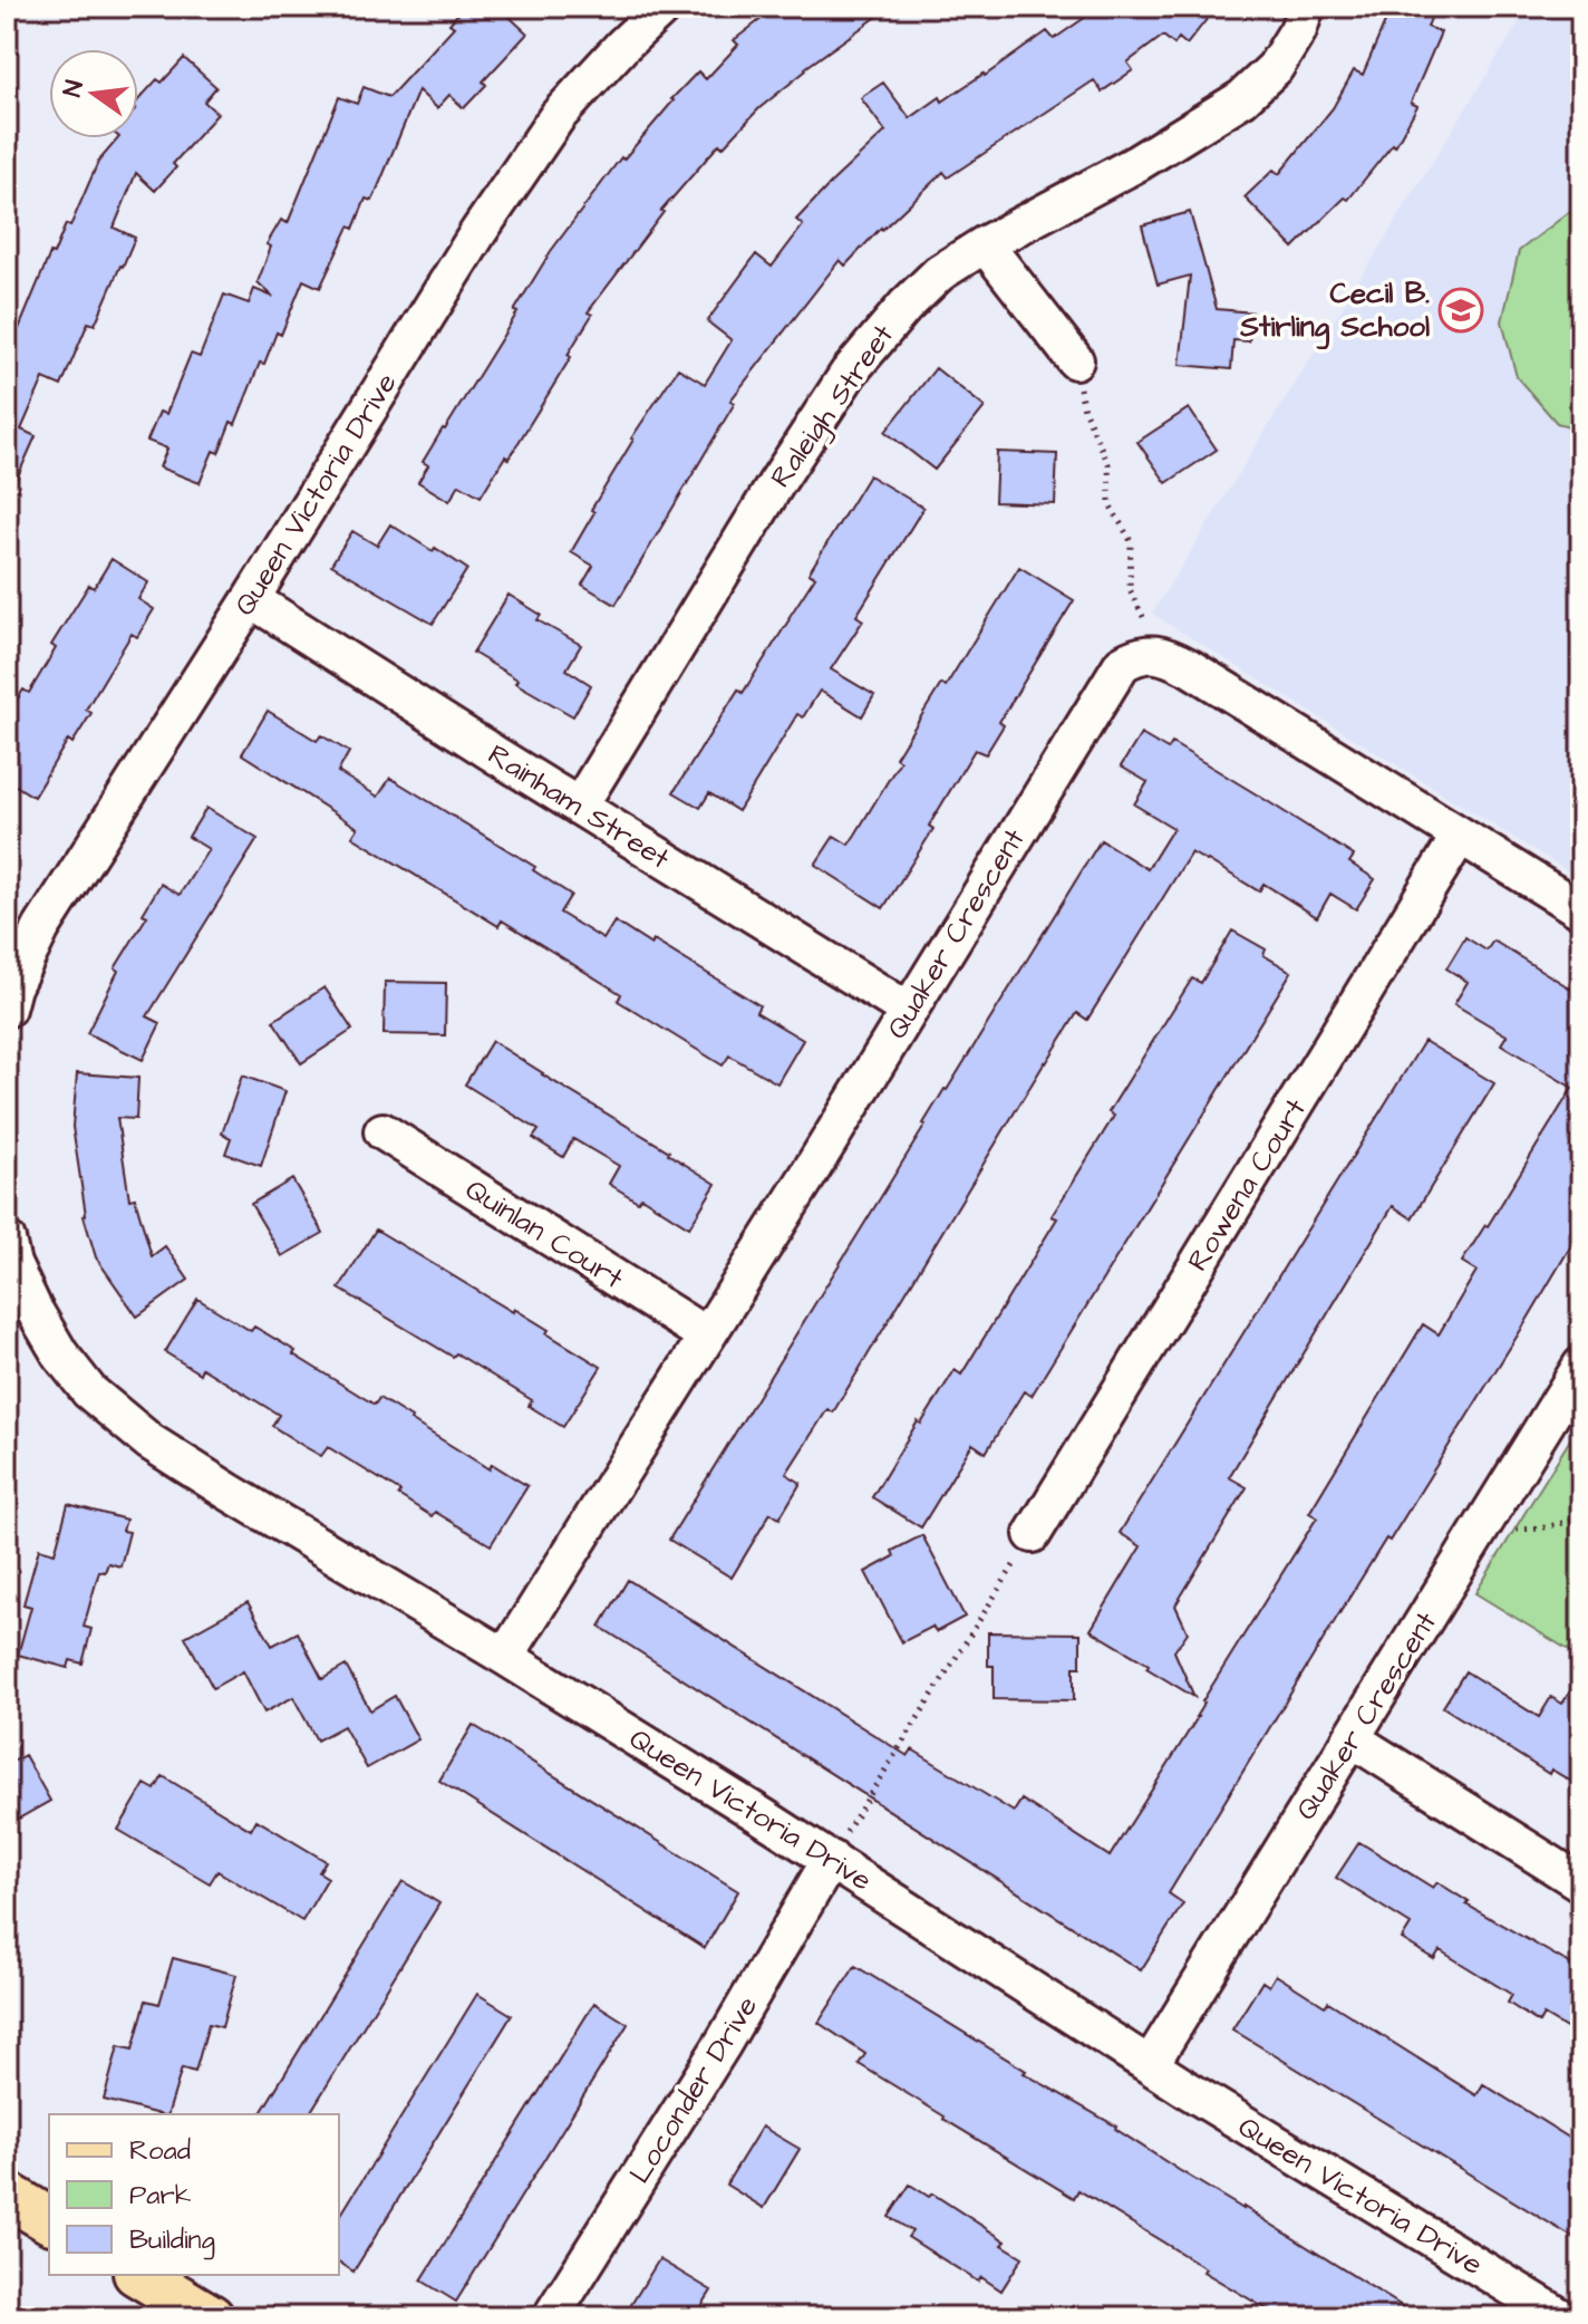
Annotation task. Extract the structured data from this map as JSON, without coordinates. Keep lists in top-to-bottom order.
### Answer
{
  "streets": {
    "street": [
      "Raleigh Street",
      "Queen Victoria Drive",
      "Rainham Street",
      "Quaker Crescent",
      "Rowena Court",
      "Quinlan Court",
      "Loconder Drive"
    ]
  },
  "crossings": [
    ["Raleigh Street", "Rainham Street"],
    ["Queen Victoria Drive", "Rainham Street"],
    ["Queen Victoria Drive", "Quaker Crescent"],
    ["Queen Victoria Drive", "Loconder Drive"],
    ["Rainham Street", "Quaker Crescent"],
    ["Quaker Crescent", "Quinlan Court"]
  ],
  "places": {
    "school or university": ["Cecil B. Stirling School"]
  },
  "legend": ["Road", "Park", "Building"],
  "north": "left"
}
